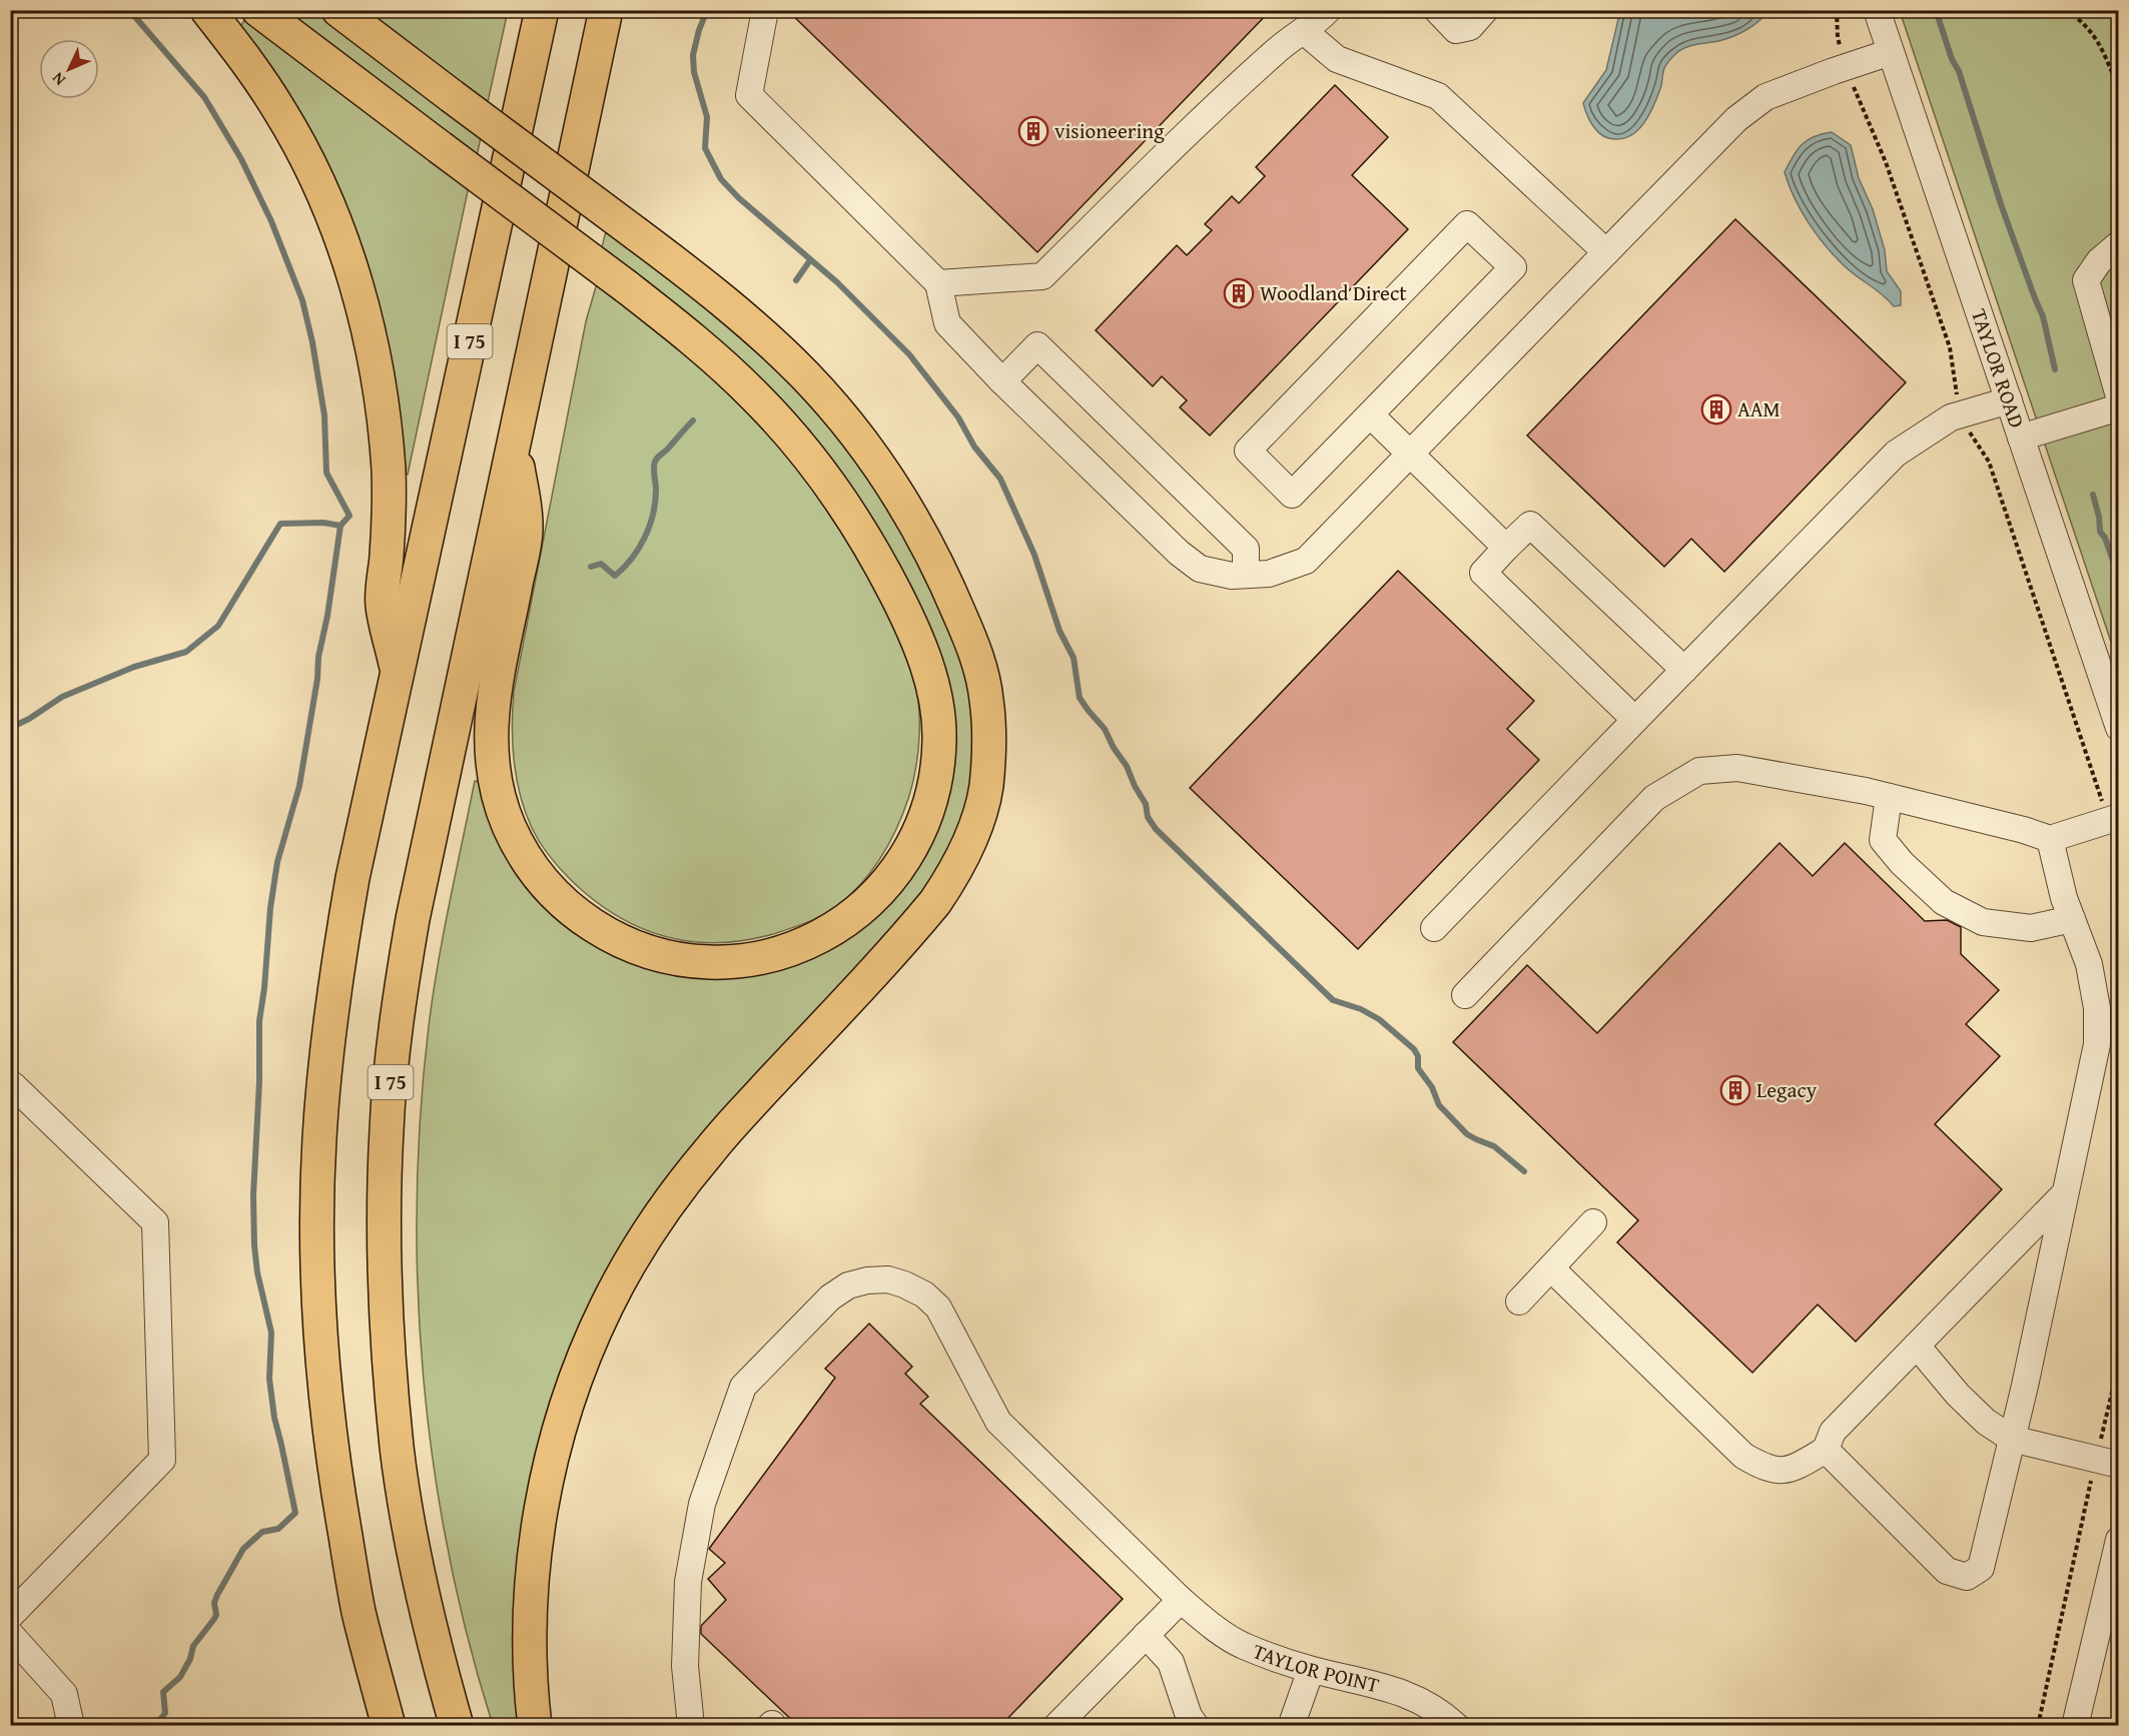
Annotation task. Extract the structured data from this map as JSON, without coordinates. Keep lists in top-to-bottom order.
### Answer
{
  "streets": {
    "highway": ["I 75"],
    "street": ["TAYLOR ROAD", "TAYLOR POINT"]
  },
  "places": {
    "building": [
      "visioneering",
      "Woodland Direct",
      "AAM",
      "Legacy"
    ]
  },
  "north": "bottom left"
}
